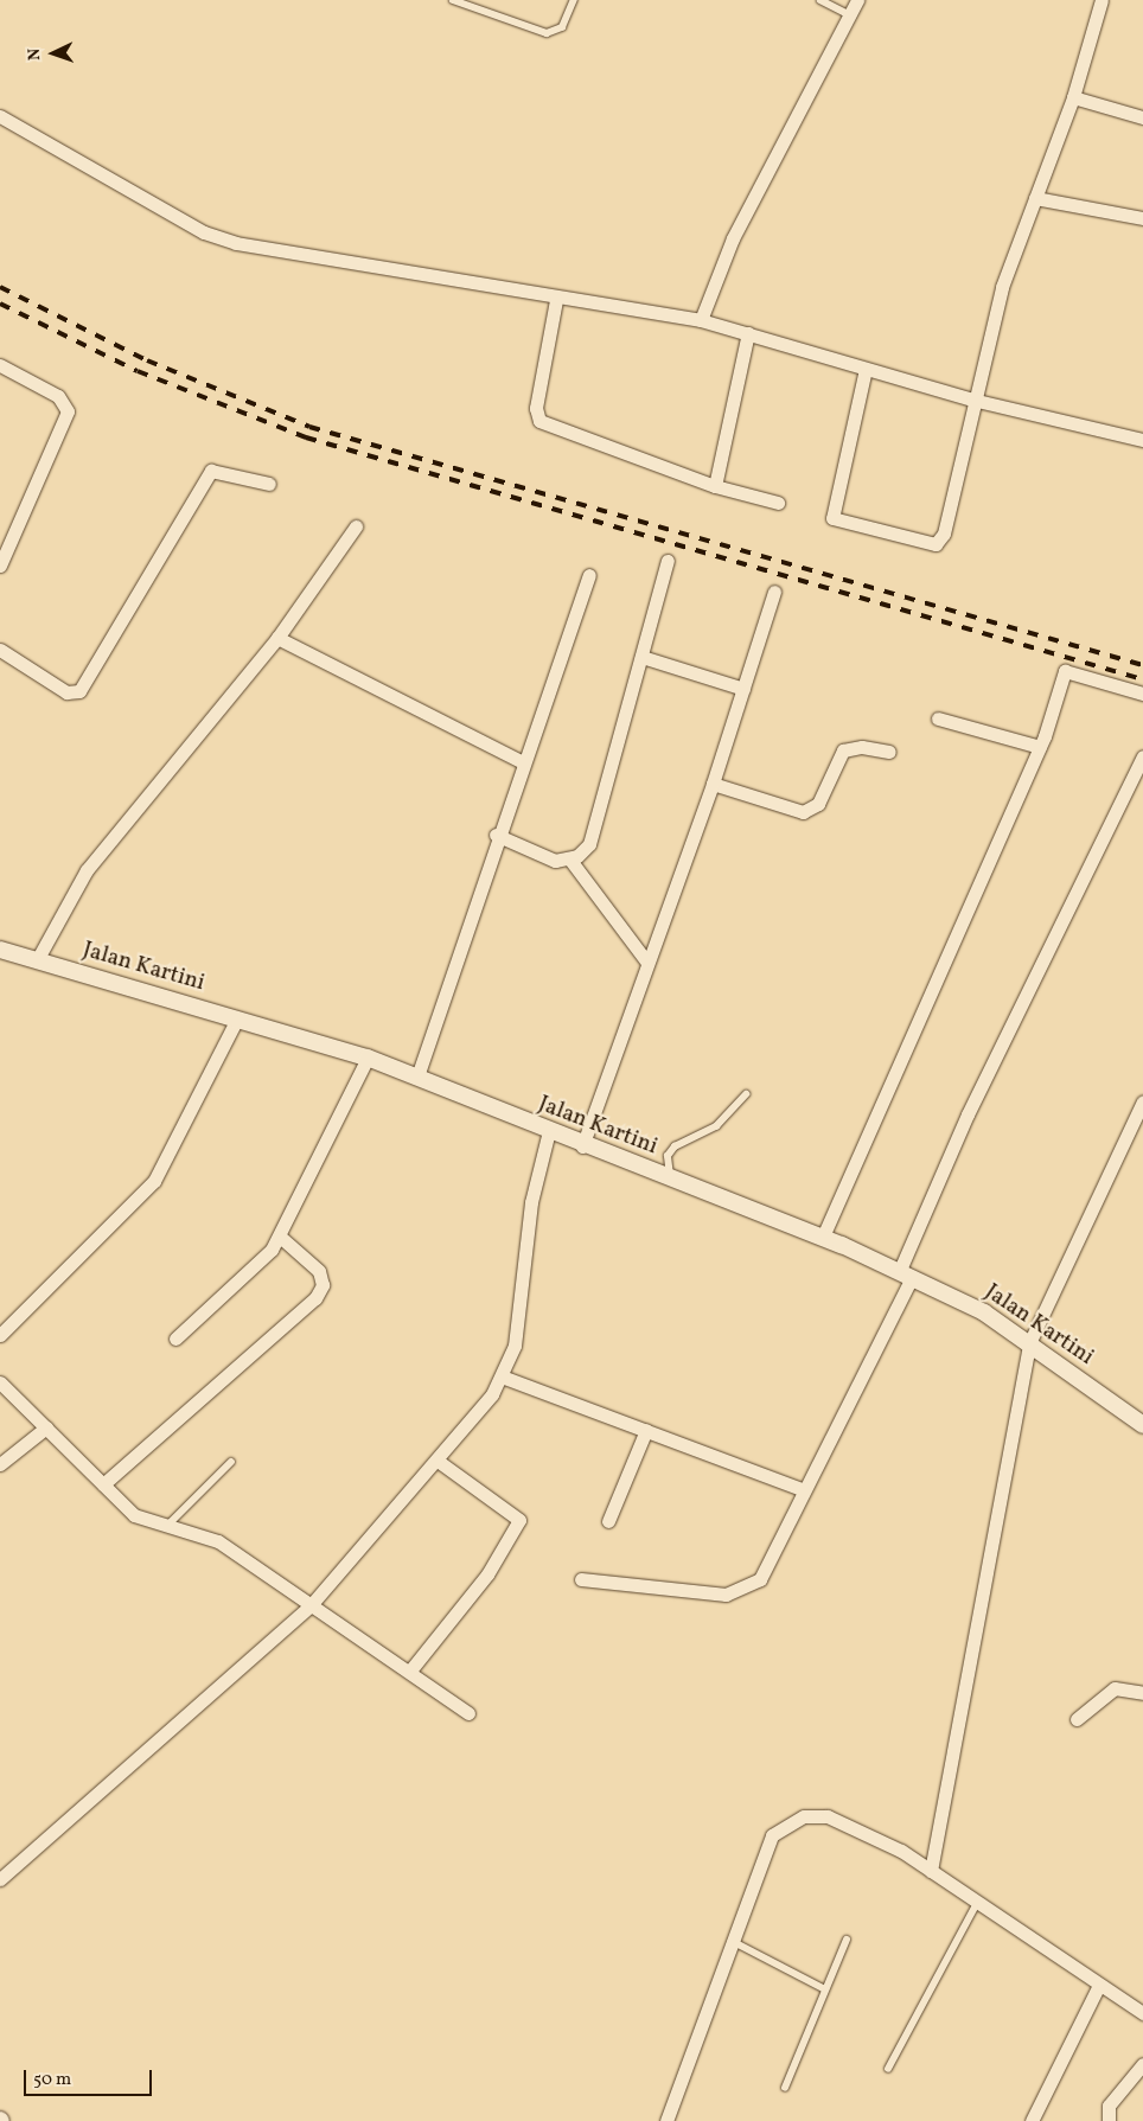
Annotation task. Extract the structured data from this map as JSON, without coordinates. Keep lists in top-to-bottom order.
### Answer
{
  "streets": {
    "street": ["Jalan Kartini"]
  },
  "scale_bar": "50 m",
  "north": "left"
}
